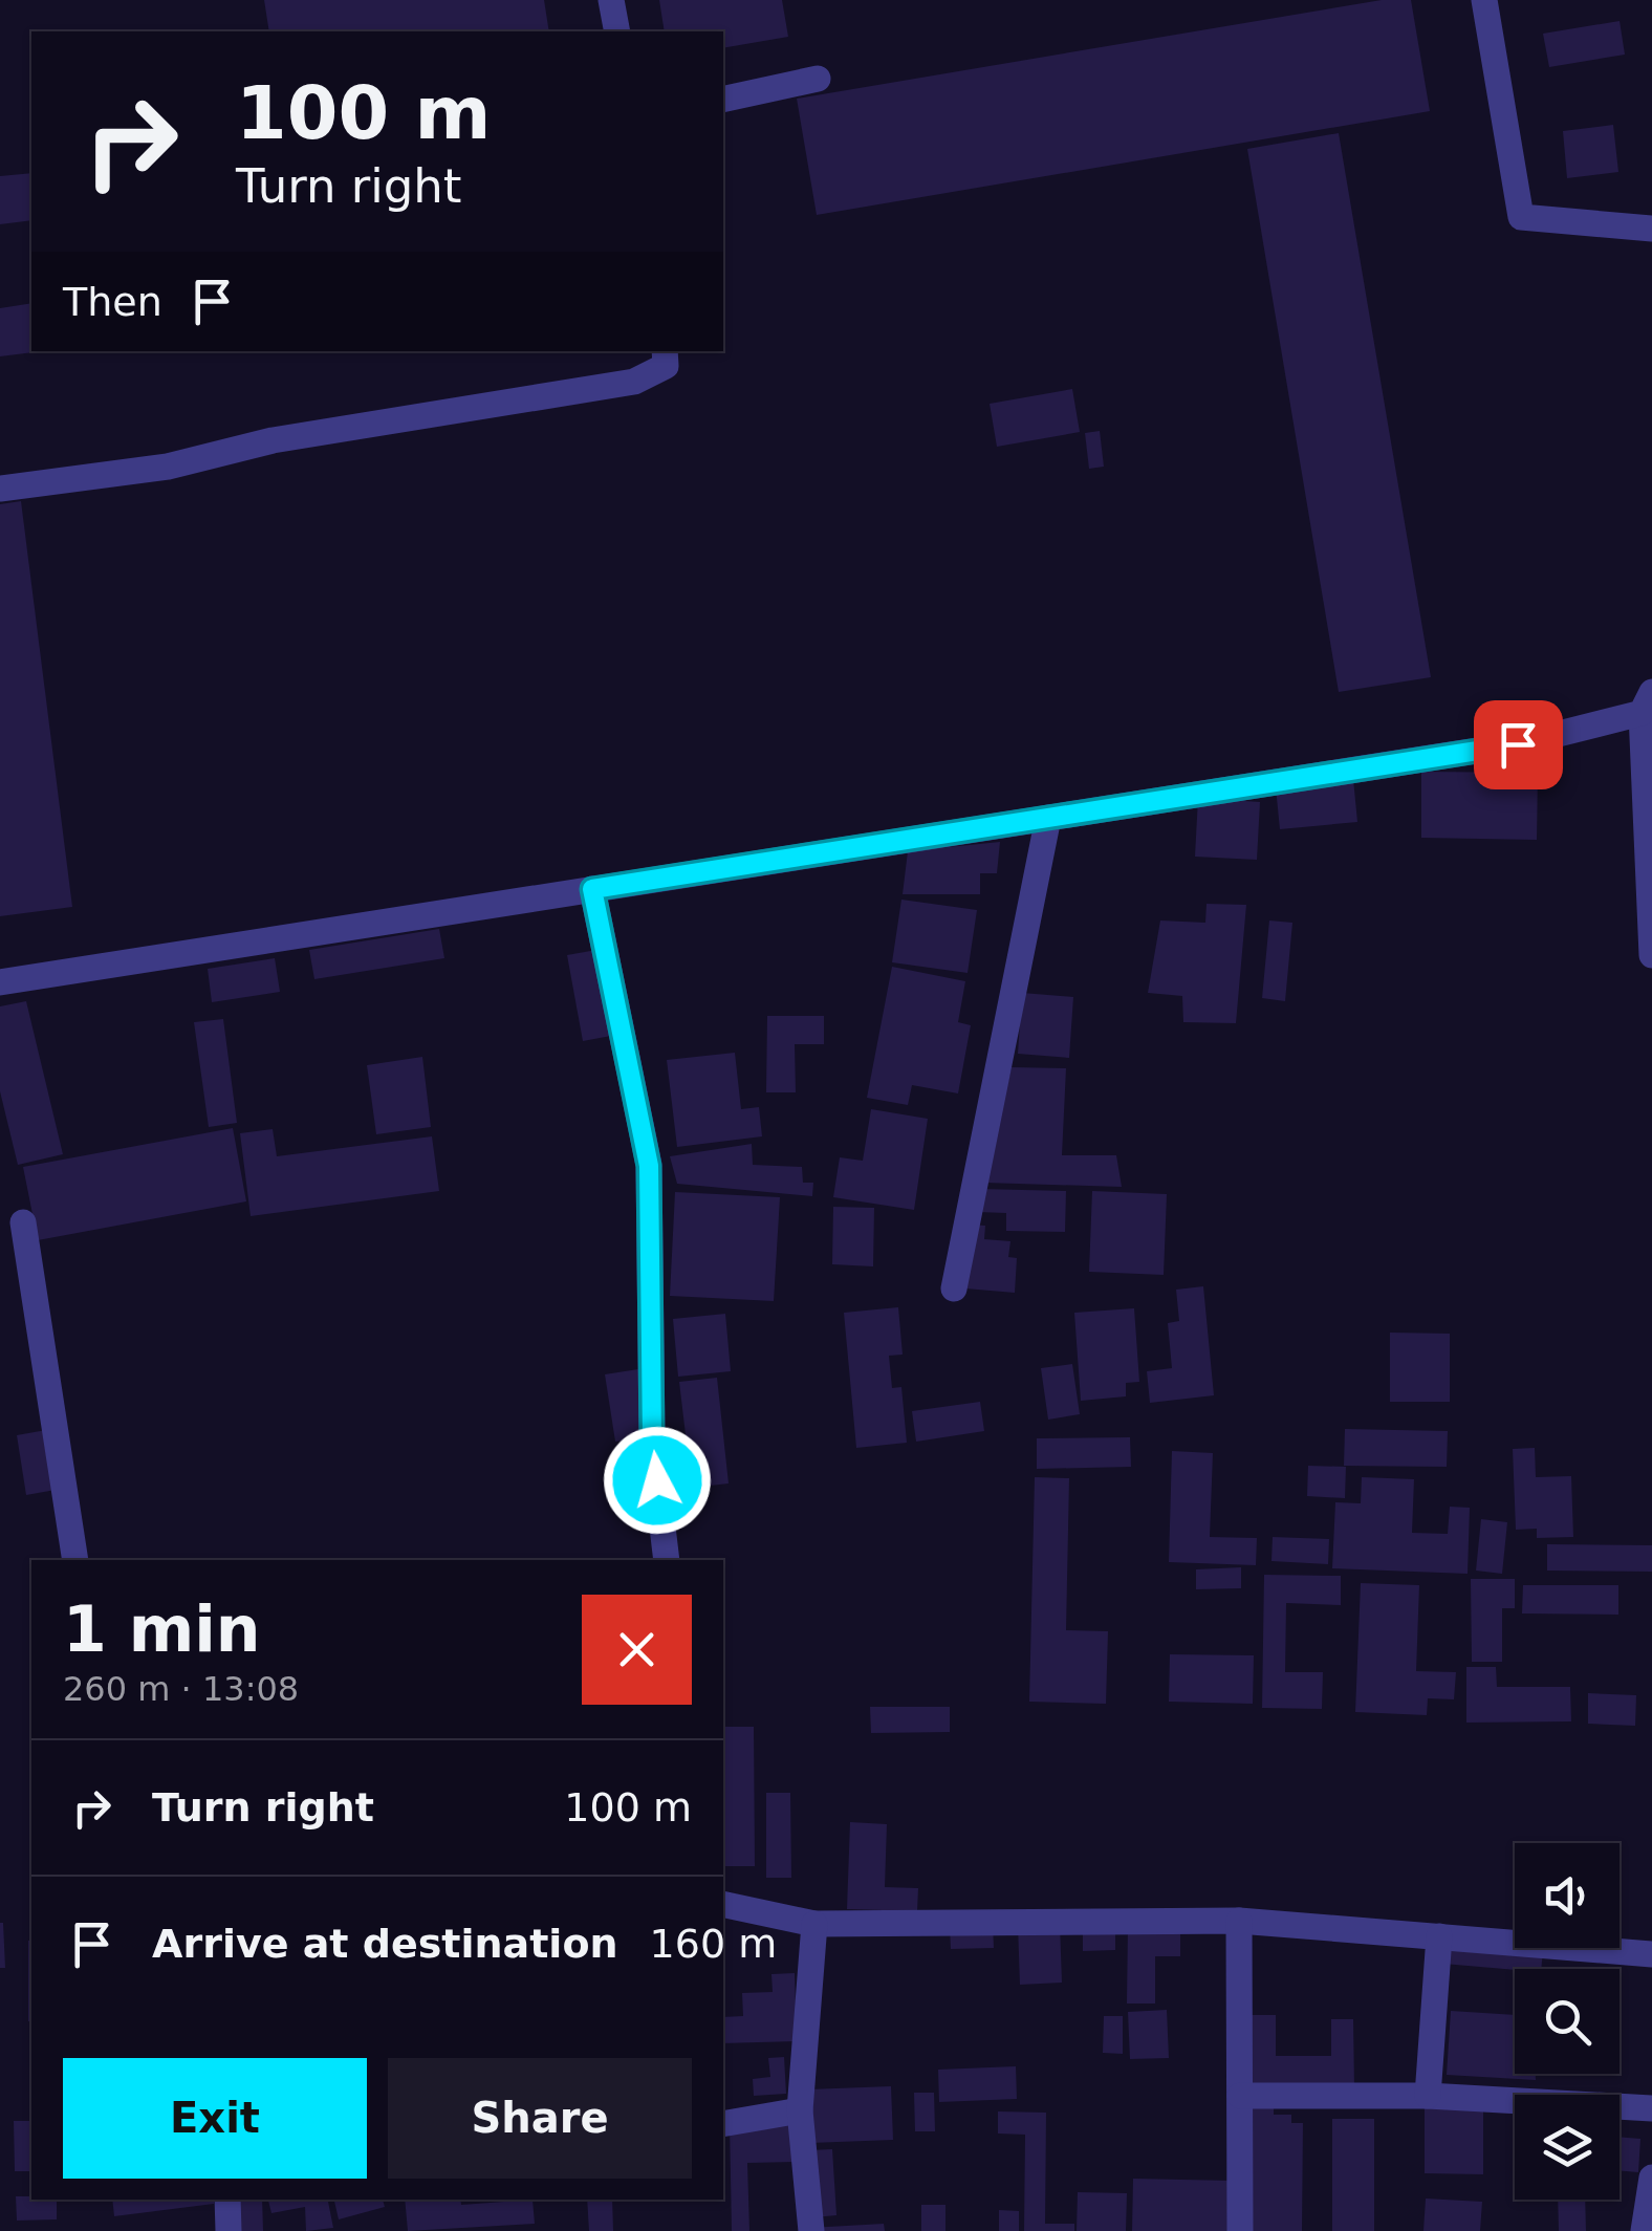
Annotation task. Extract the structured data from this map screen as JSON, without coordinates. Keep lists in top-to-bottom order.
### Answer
{
  "page": {
    "turn": ["100 m", "Turn right"],
    "then": "Then",
    "heading": ["1 min", "260 m · 13:08"],
    "list": [
      {
        "name": "Turn right",
        "value": "100 m"
      },
      {
        "name": "Arrive at destination",
        "value": "160 m"
      }
    ],
    "buttons": ["Exit", "Share"]
  }
}
